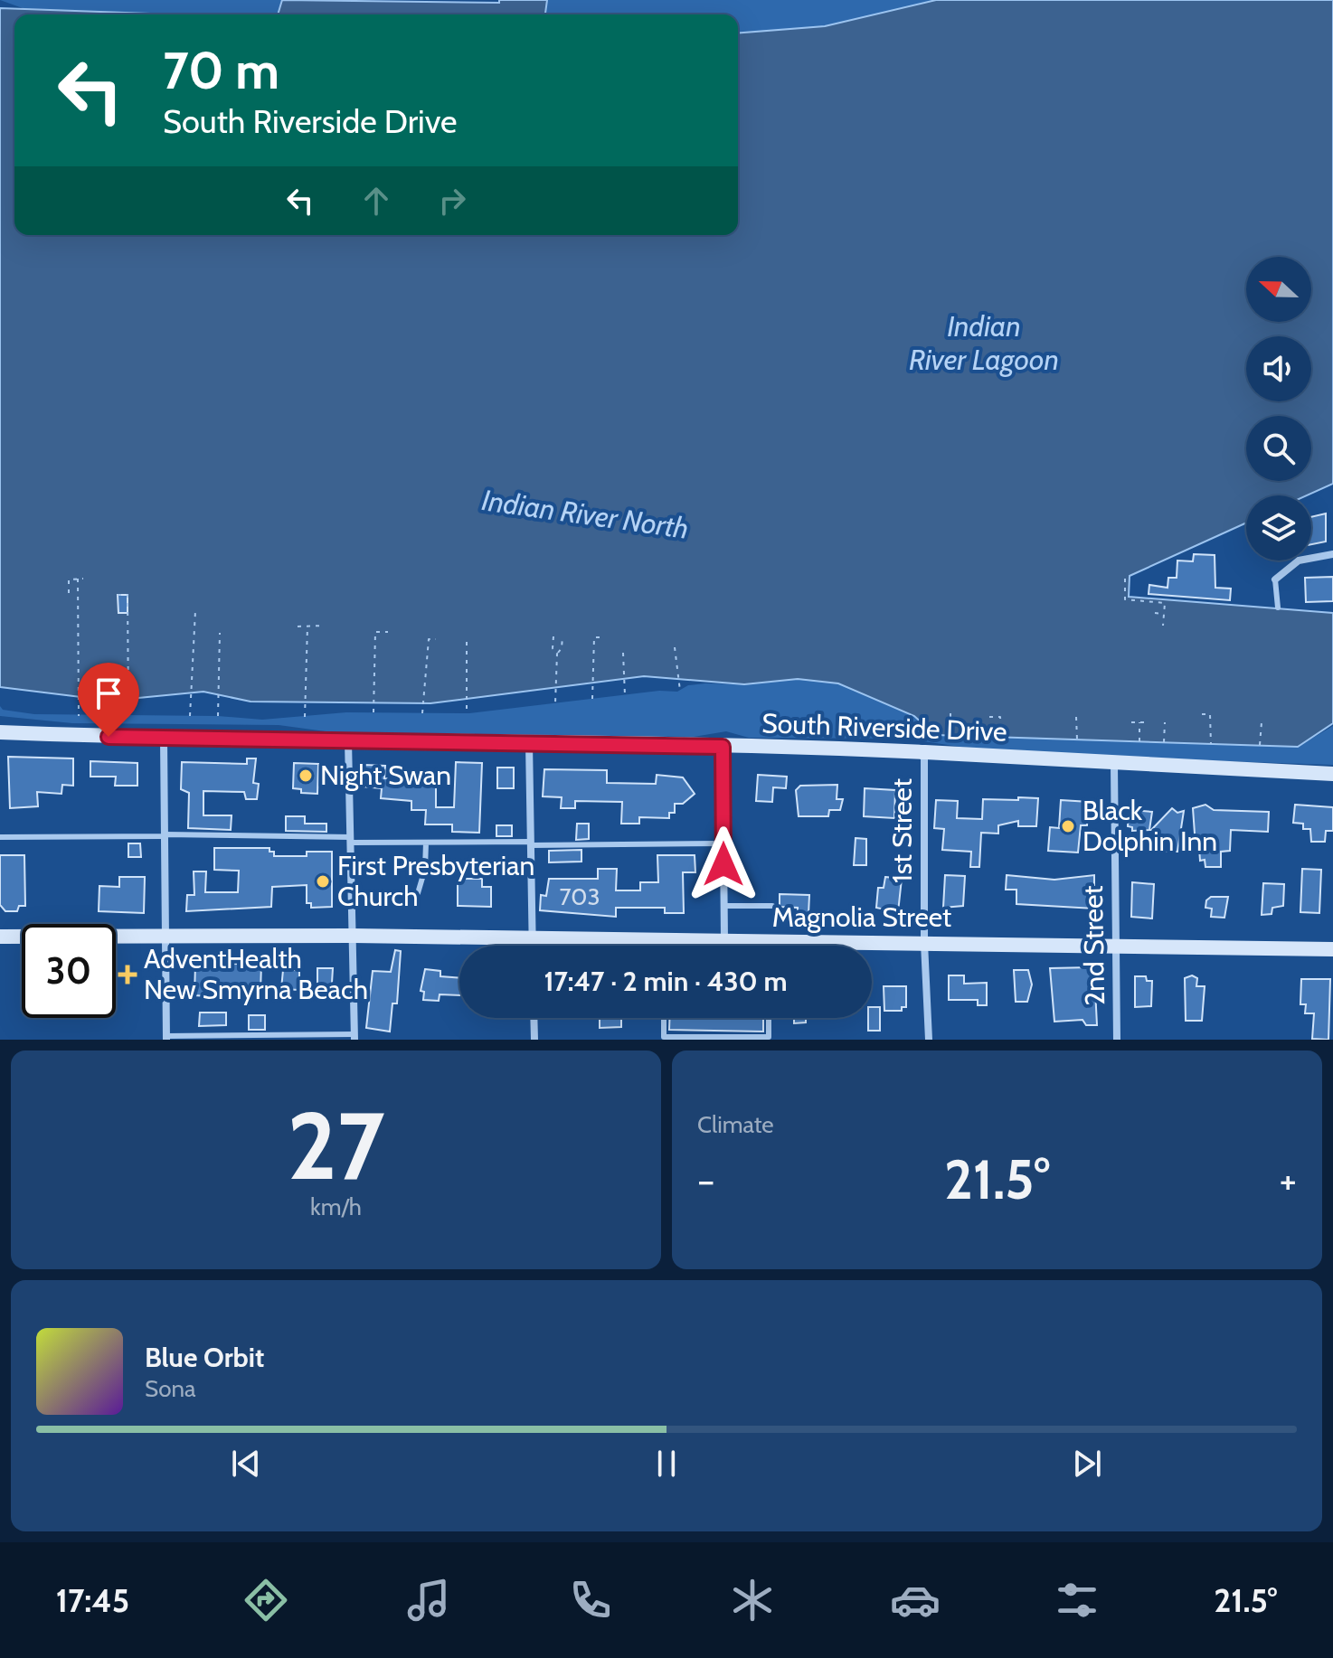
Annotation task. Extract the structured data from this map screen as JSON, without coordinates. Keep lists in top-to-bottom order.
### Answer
{
  "streets": {
    "street": [
      "South Riverside Drive",
      "1st Street",
      "Magnolia Street",
      "2nd Street"
    ]
  },
  "crossings": [
    ["South Riverside Drive", "1st Street"],
    ["South Riverside Drive", "2nd Street"],
    ["1st Street", "Magnolia Street"],
    ["Magnolia Street", "2nd Street"]
  ],
  "water": ["Indian River Lagoon", "Indian River North"],
  "places": {
    "other": ["Night Swan", "Black Dolphin Inn", "First Presbyterian Church"],
    "health": ["AdventHealth New Smyrna Beach"]
  },
  "house_numbers": ["703"],
  "north": "left",
  "page": {
    "turn": ["70 m", "South Riverside Drive"],
    "limit": "30",
    "trip": "17:47 · 2 min · 430 m",
    "tile": [
      ["27", "km/h"],
      "Climate"
    ],
    "heat": ["−", "21.5°", "+"],
    "song": ["Blue Orbit", "Sona"],
    "tabs": ["17:45", "21.5°"]
  }
}
